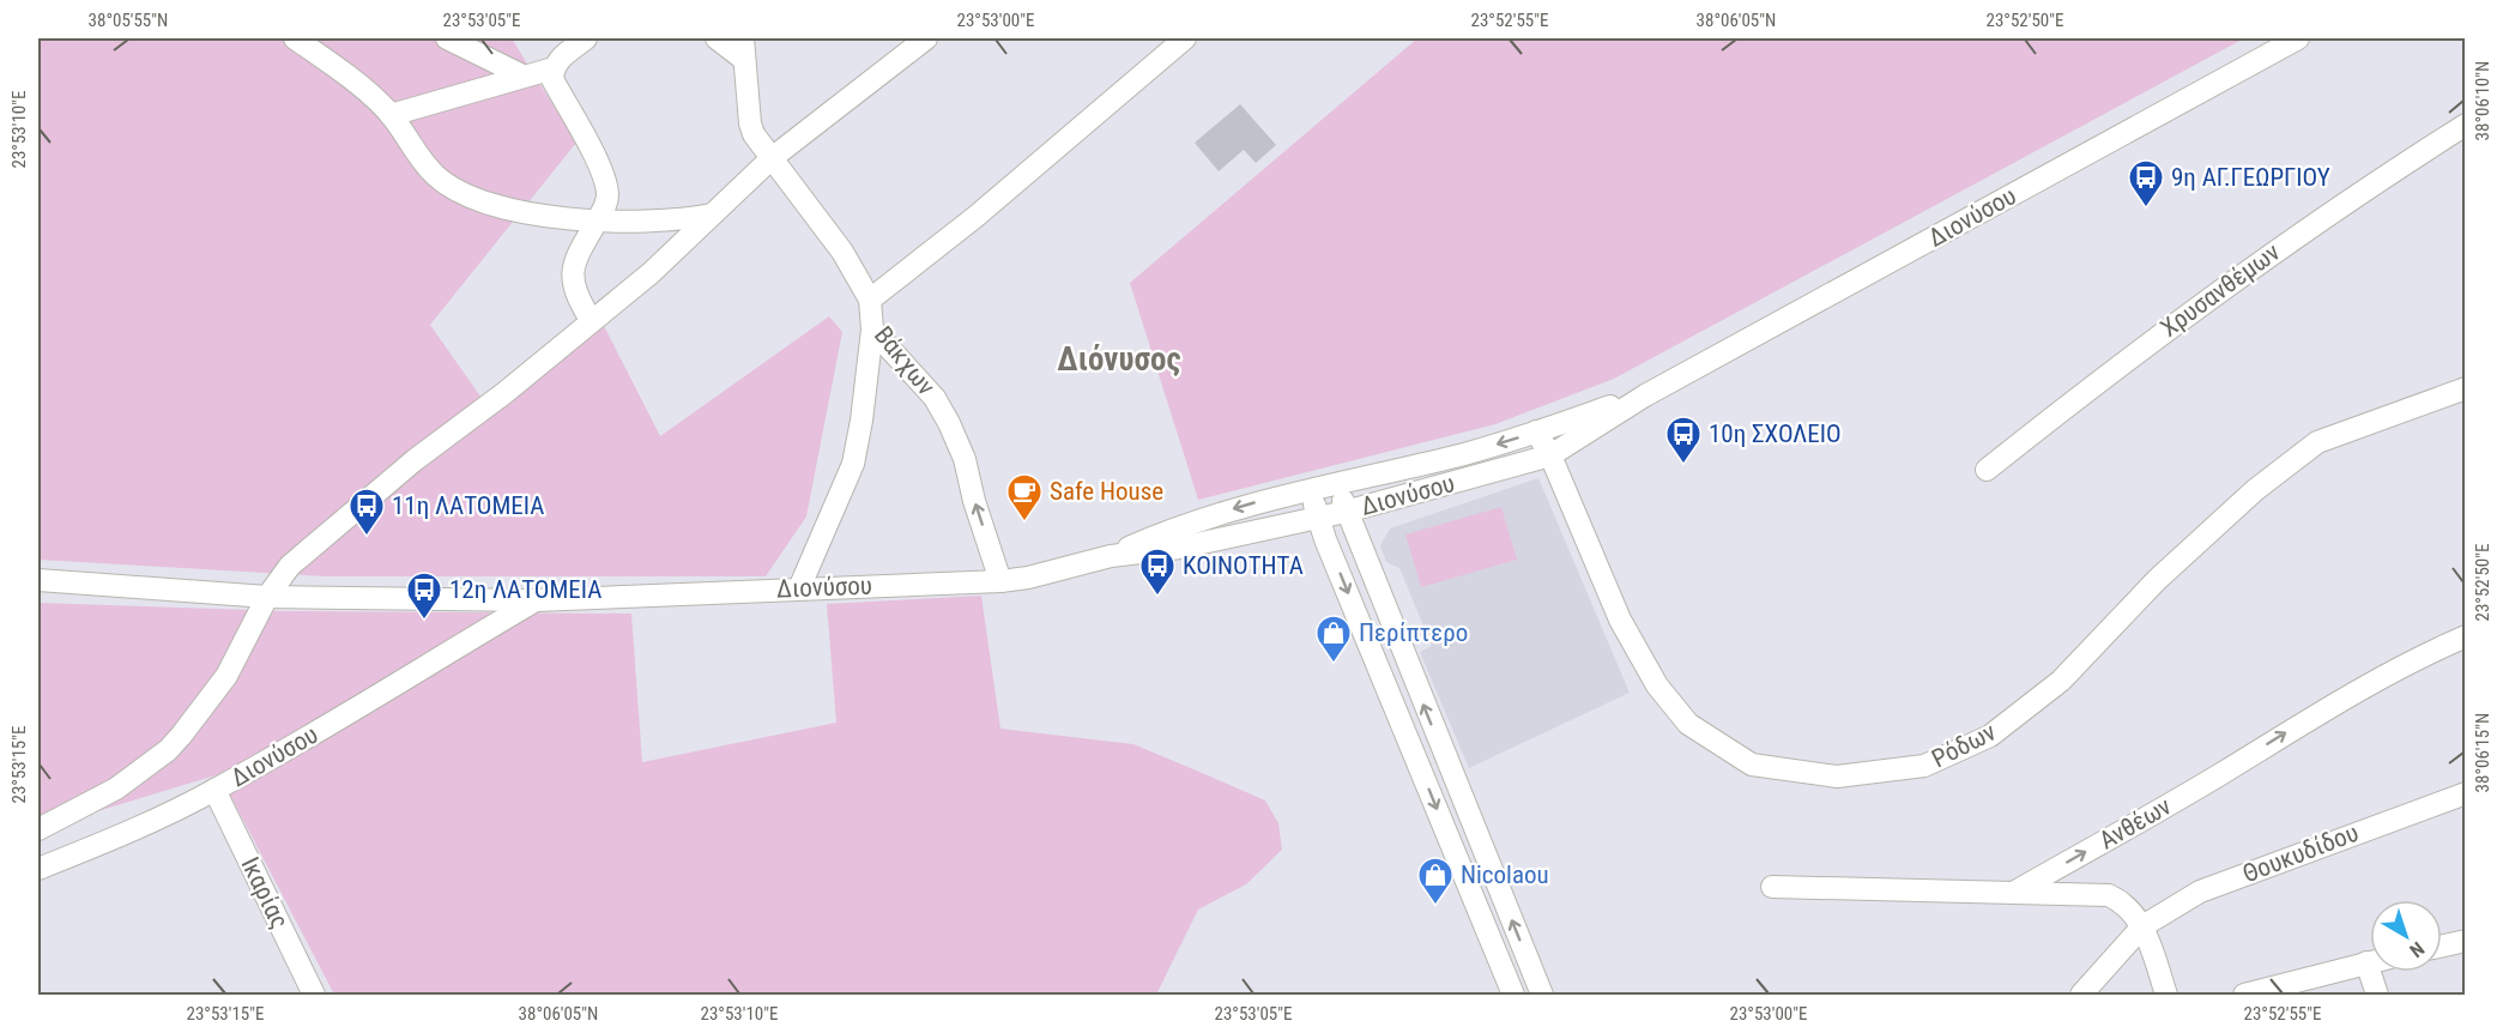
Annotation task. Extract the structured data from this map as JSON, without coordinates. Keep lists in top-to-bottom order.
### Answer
{
  "streets": {
    "street": [
      "Διονύσου",
      "Χρυσανθέμων",
      "Βάκχων",
      "Ρόδων",
      "Ανθέων",
      "Θουκυδίδου",
      "Ικαρίας"
    ]
  },
  "crossings": [
    ["Διονύσου", "Βάκχων"],
    ["Διονύσου", "Ρόδων"],
    ["Διονύσου", "Ικαρίας"]
  ],
  "one_way": ["Βάκχων", "Ανθέων"],
  "districts": ["Διόνυσος"],
  "places": {
    "bus stop": [
      "9η ΑΓ.ΓΕΩΡΓΙΟΥ",
      "10η ΣΧΟΛΕΙΟ",
      "11η ΛΑΤΟΜΕΙΑ",
      "ΚΟΙΝΟΤΗΤΑ",
      "12η ΛΑΤΟΜΕΙΑ"
    ],
    "cafe": ["Safe House"],
    "shop": ["Περίπτερο", "Nicolaou"]
  },
  "north": "bottom right",
  "coordinates": [
    "38°05'55\"N",
    "23°53'05\"E",
    "23°53'00\"E",
    "23°52'55\"E",
    "38°06'05\"N",
    "23°52'50\"E",
    "38°06'10\"N",
    "23°53'10\"E",
    "38°06'15\"N",
    "23°53'15\"E"
  ]
}
